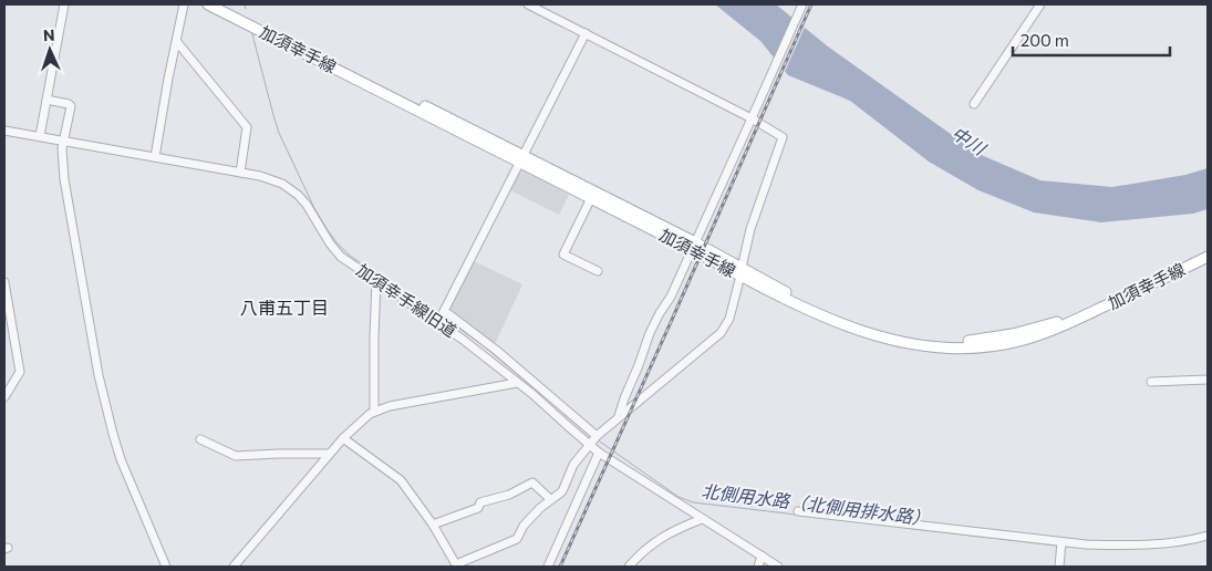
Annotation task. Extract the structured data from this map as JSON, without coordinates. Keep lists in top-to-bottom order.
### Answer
{
  "streets": {
    "main road": ["加須幸手線"],
    "street": ["加須幸手線旧道"]
  },
  "districts": ["八甫五丁目"],
  "water": ["中川", "北側用水路（北側用排水路）"],
  "scale_bar": "200 m",
  "north": "top"
}
